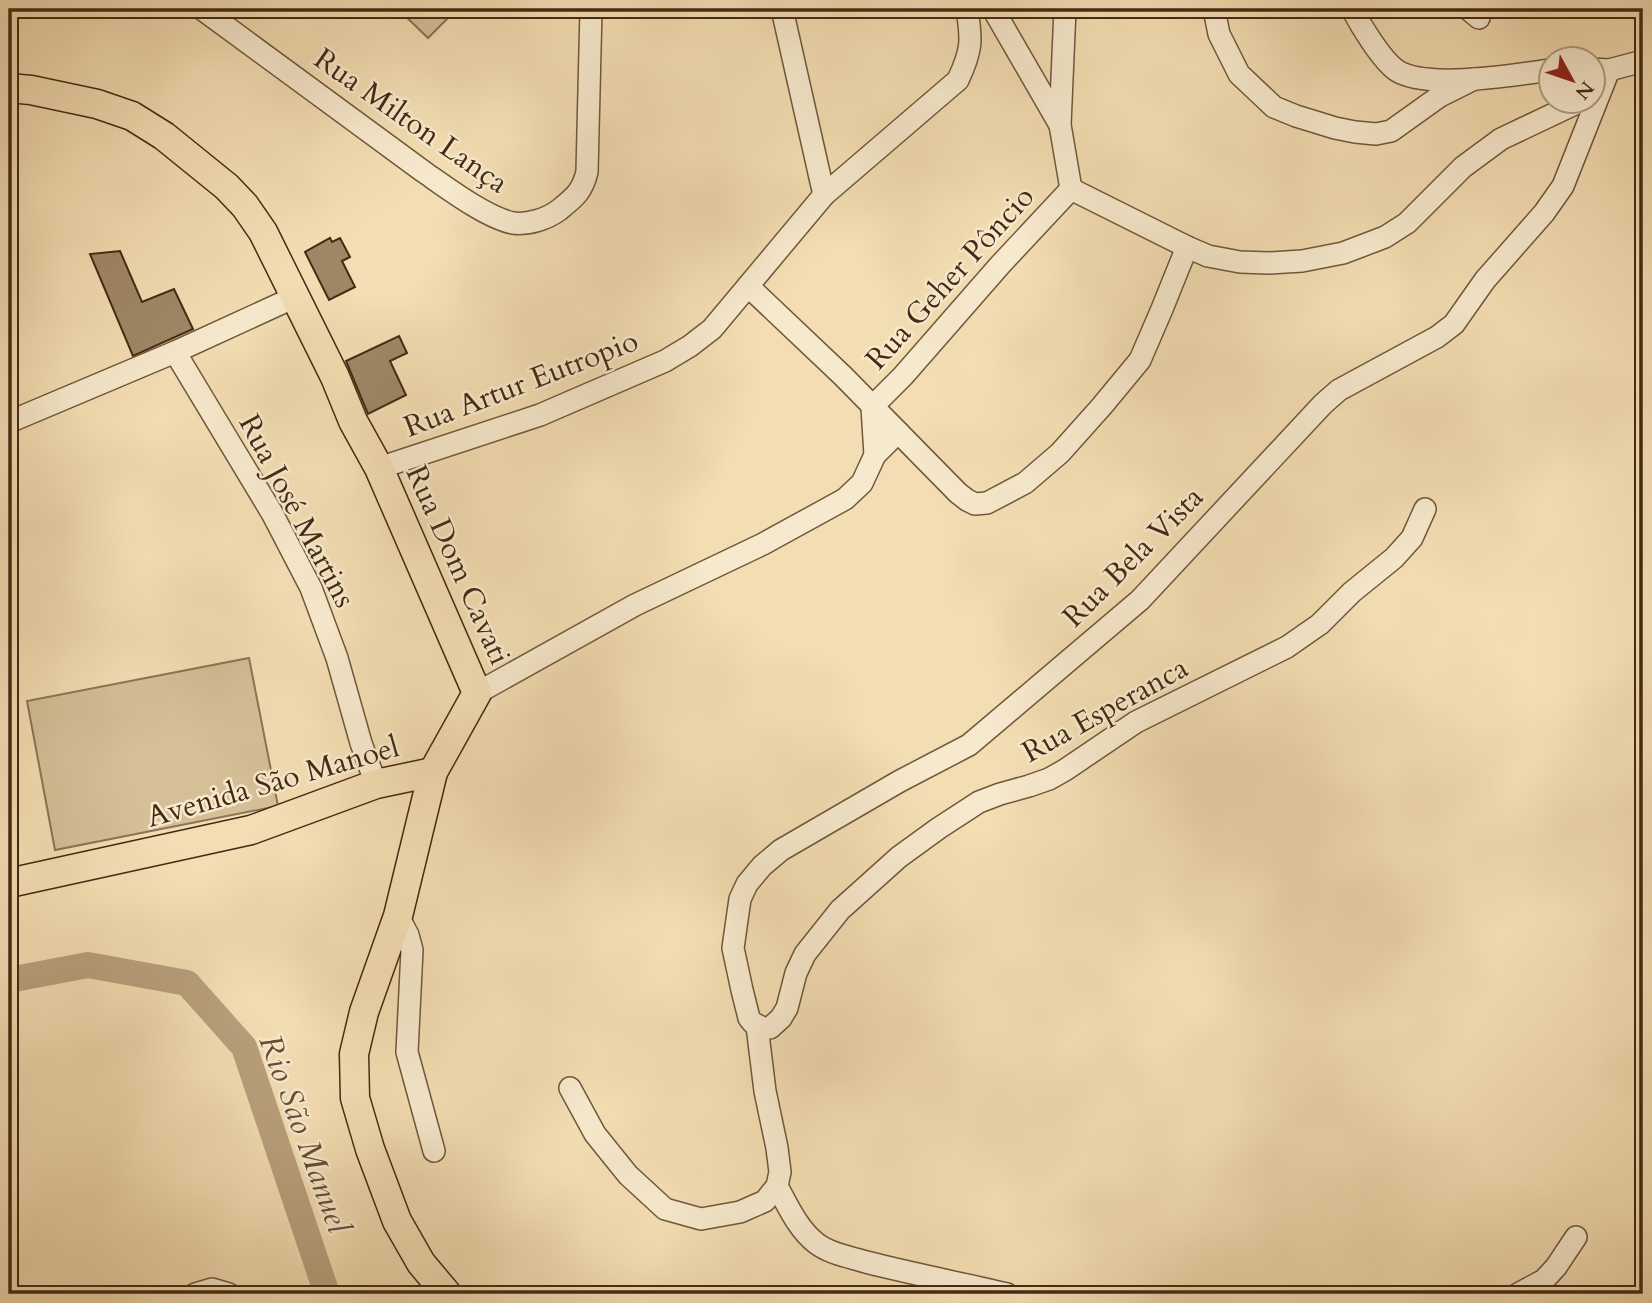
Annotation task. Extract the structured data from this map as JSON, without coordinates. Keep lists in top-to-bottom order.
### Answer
{
  "streets": {
    "main road": ["Rua Dom Cavati", "Avenida São Manoel"],
    "street": [
      "Rua Milton Lança",
      "Rua Geher Pôncio",
      "Rua Artur Eutropio",
      "Rua José Martins",
      "Rua Bela Vista",
      "Rua Esperanca"
    ]
  },
  "crossings": [
    ["Rua Artur Eutropio", "Rua Dom Cavati"],
    ["Rua José Martins", "Avenida São Manoel"],
    ["Rua Bela Vista", "Rua Esperanca"],
    ["Rua Dom Cavati", "Avenida São Manoel"]
  ],
  "water": ["Rio São Manuel"],
  "north": "bottom right"
}
